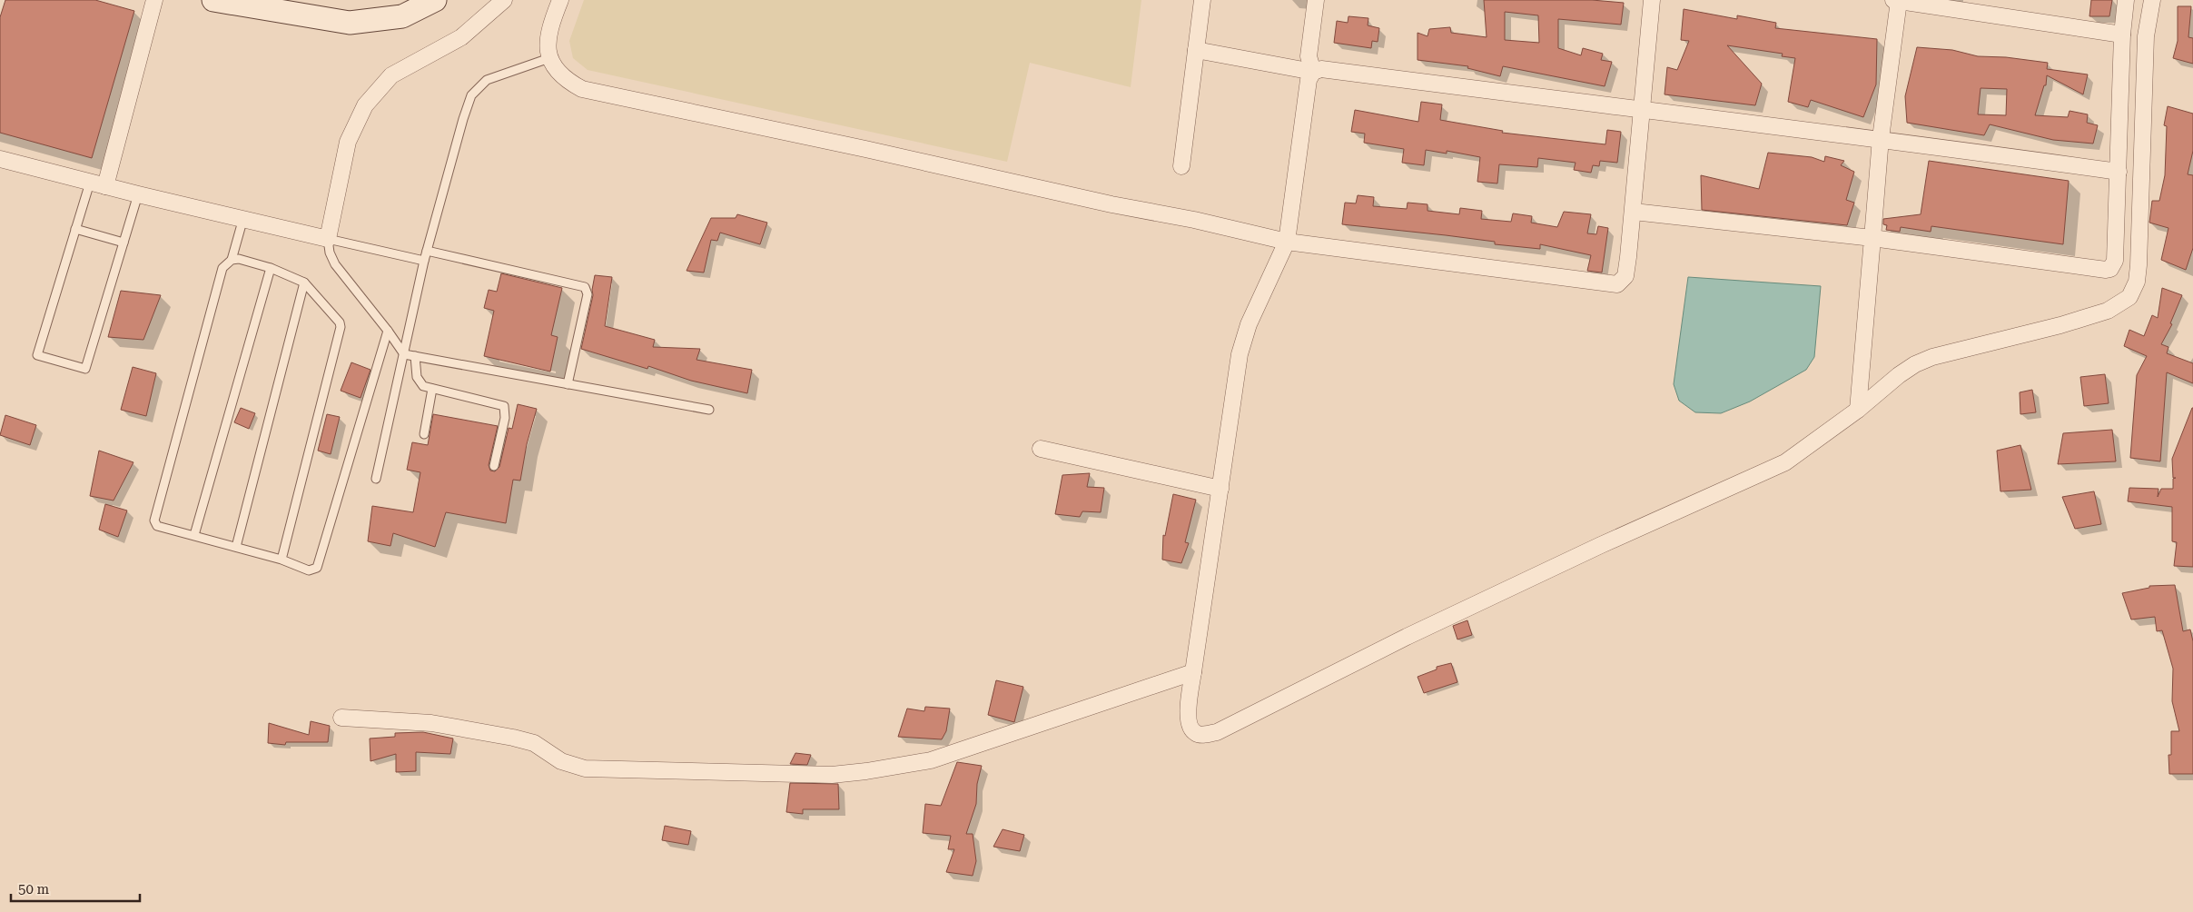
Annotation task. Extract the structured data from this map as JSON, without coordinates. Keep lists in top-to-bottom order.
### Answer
{
  "scale_bar": "50 m"
}
